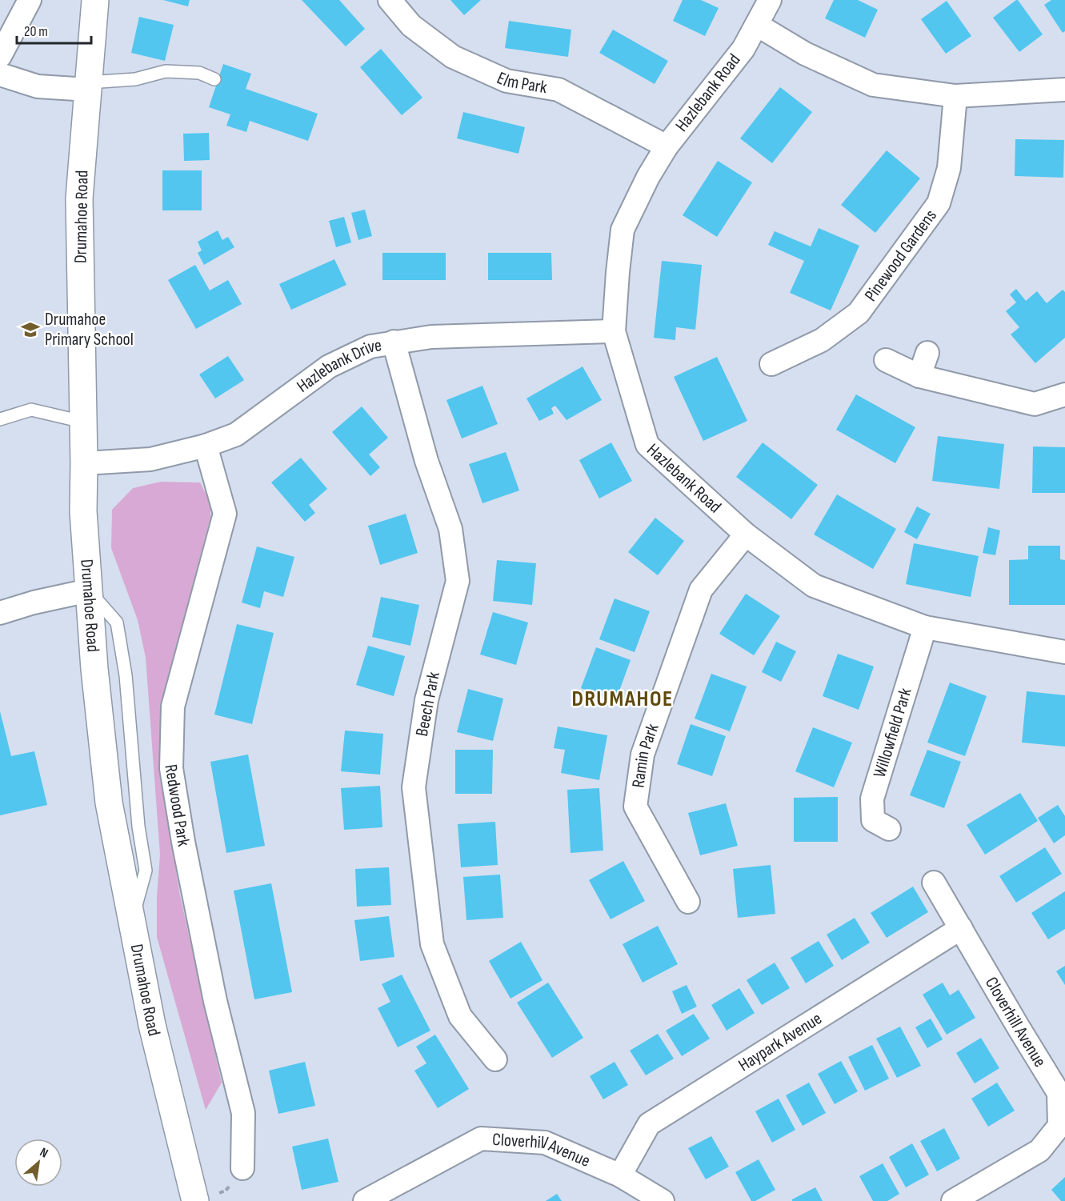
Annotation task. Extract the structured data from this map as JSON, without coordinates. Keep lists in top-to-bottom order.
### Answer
{
  "streets": {
    "street": [
      "Elm Park",
      "Hazlebank Road",
      "Drumahoe Road",
      "Pinewood Gardens",
      "Hazlebank Drive",
      "Beech Park",
      "Willowfield Park",
      "Ramin Park",
      "Redwood Park",
      "Cloverhill Avenue",
      "Haypark Avenue"
    ]
  },
  "crossings": [
    ["Elm Park", "Hazlebank Road"],
    ["Hazlebank Road", "Hazlebank Drive"],
    ["Hazlebank Road", "Willowfield Park"],
    ["Hazlebank Road", "Ramin Park"],
    ["Drumahoe Road", "Hazlebank Drive"],
    ["Hazlebank Drive", "Beech Park"],
    ["Hazlebank Drive", "Redwood Park"],
    ["Cloverhill Avenue", "Haypark Avenue"]
  ],
  "districts": ["DRUMAHOE"],
  "places": {
    "school or university": ["Drumahoe Primary School"]
  },
  "scale_bar": "20 m",
  "north": "top right"
}
